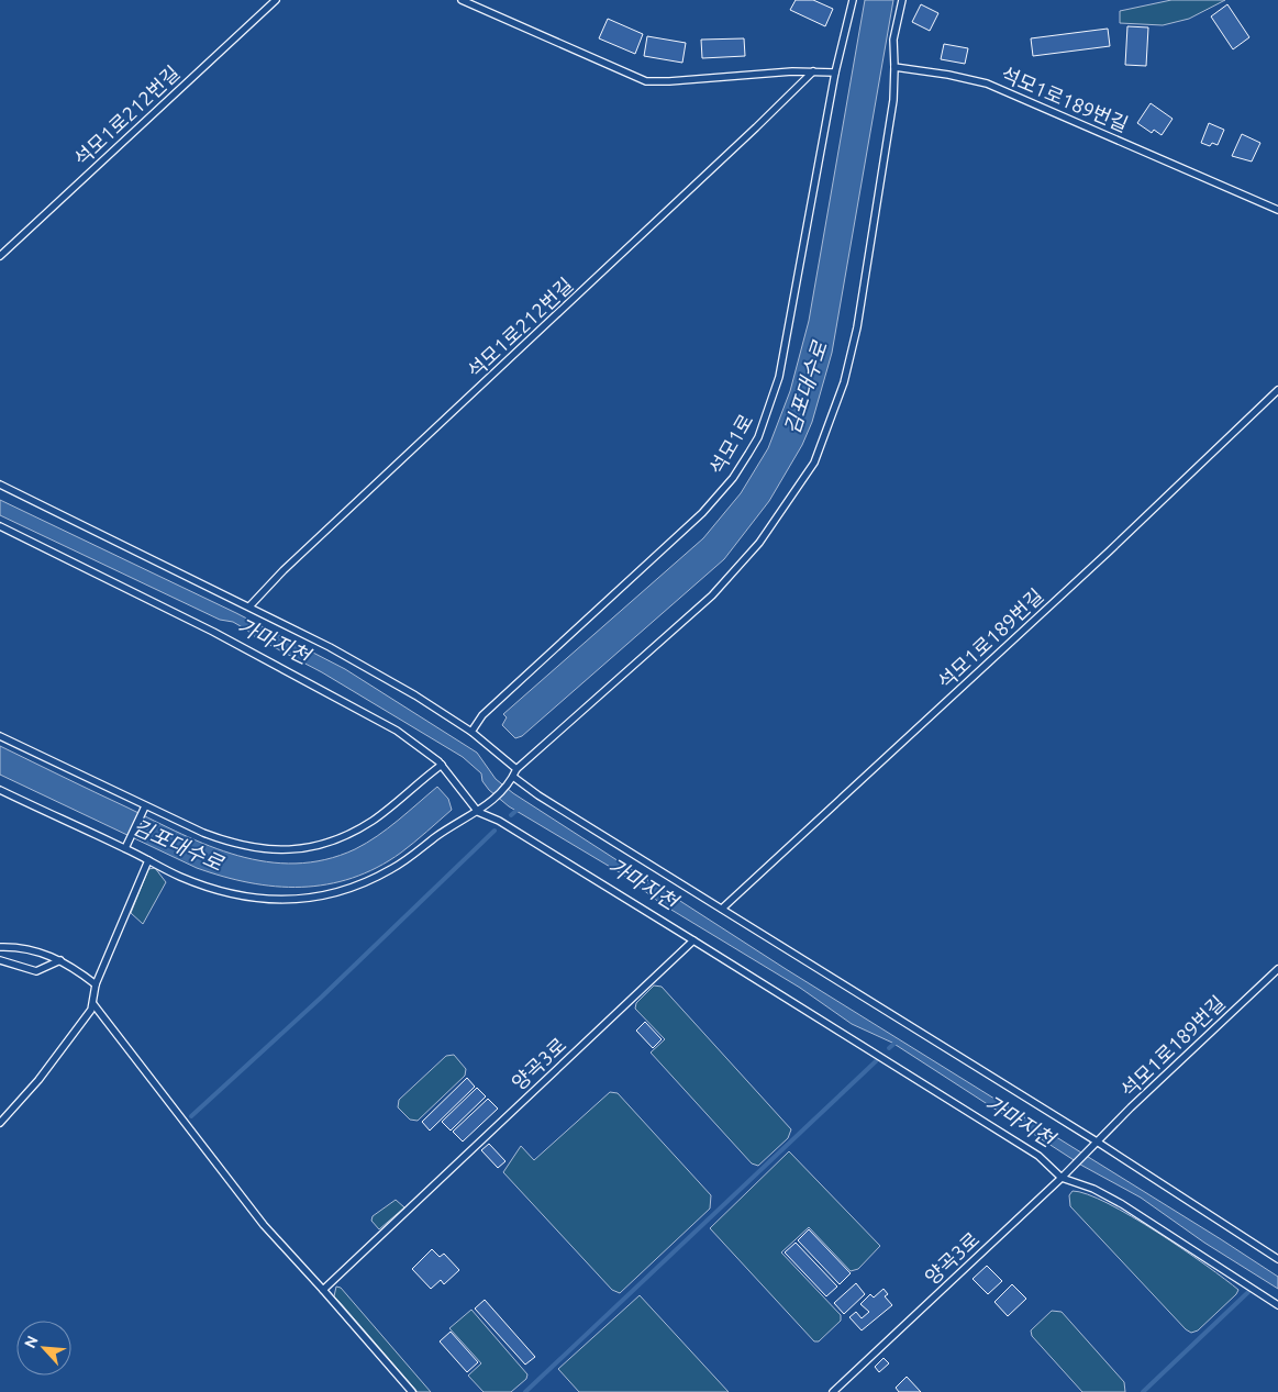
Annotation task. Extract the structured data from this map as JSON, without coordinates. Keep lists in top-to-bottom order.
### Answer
{
  "streets": {
    "lane": [
      "석모1로189번길",
      "석모1로212번길",
      "석모1로",
      "양곡3로"
    ]
  },
  "crossings": [
    ["석모1로189번길", "양곡3로"]
  ],
  "water": ["김포대수로", "가마지천"],
  "north": "top left"
}
